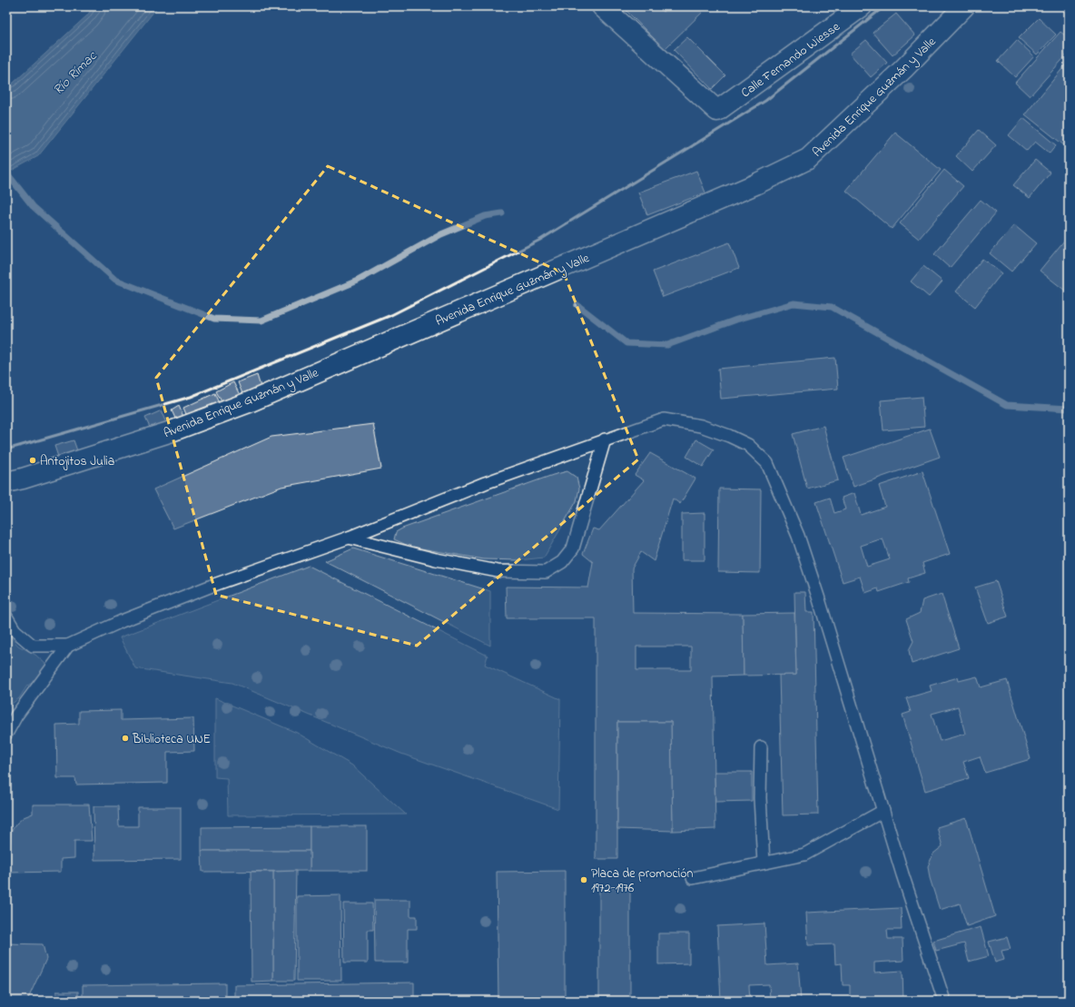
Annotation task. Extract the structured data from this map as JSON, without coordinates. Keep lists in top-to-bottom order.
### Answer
{
  "streets": {
    "street": ["Calle Fernando Wiesse", "Avenida Enrique Guzmán y Valle"]
  },
  "water": ["Río Rímac"],
  "places": ["Antojitos Julia", "Biblioteca UNE", "Placa de promoción 1972-1976"]
}
